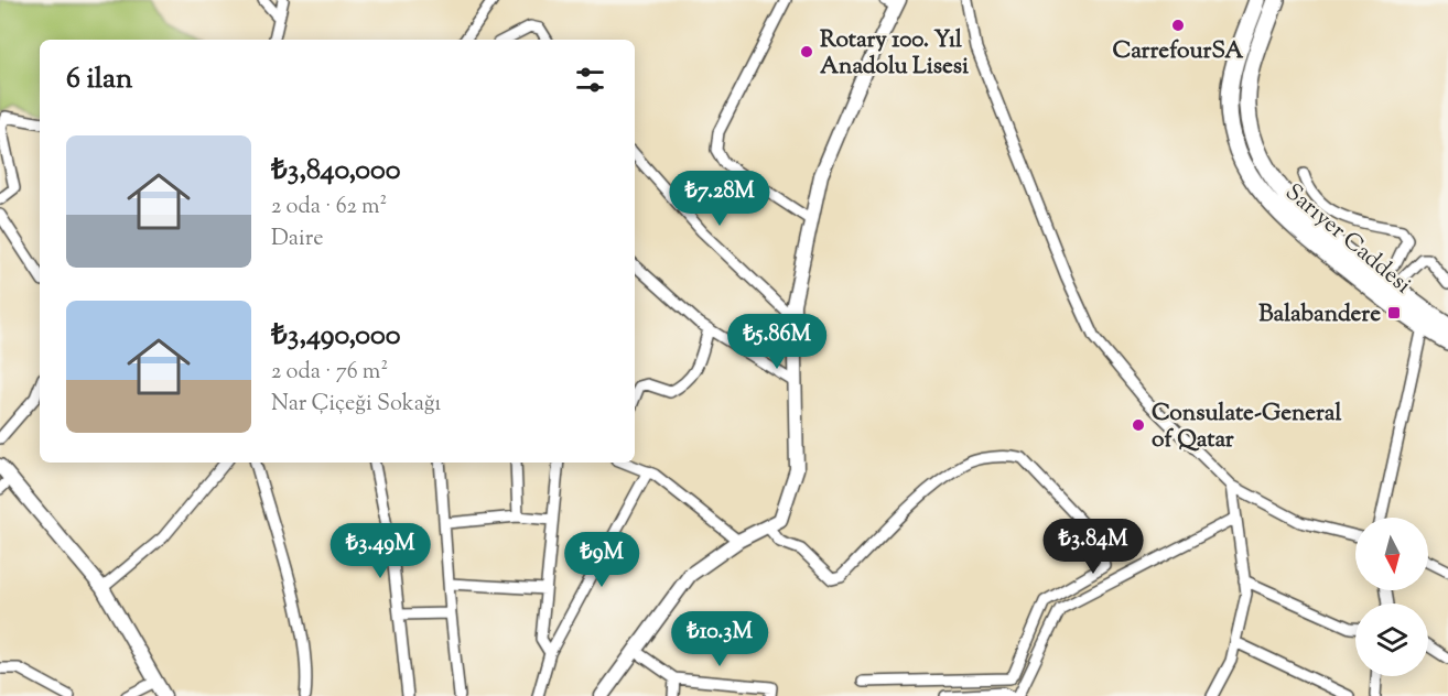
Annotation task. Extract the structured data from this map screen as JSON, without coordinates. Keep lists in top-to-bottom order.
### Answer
{
  "streets": {
    "main road": ["Sarıyer Caddesi"]
  },
  "places": {
    "other": ["CarrefourSA", "Rotary 100. Yıl Anadolu Lisesi", "Consulate-General of Qatar"],
    "transit": ["Balabandere"]
  },
  "north": "bottom",
  "page": {
    "heading": "6 ilan",
    "list": [
      {
        "name": "₺3,840,000",
        "note": "2 oda · 62 m² · Daire"
      },
      {
        "name": "₺3,490,000",
        "note": "2 oda · 76 m² · Nar Çiçeği Sokağı"
      }
    ],
    "price": [
      "₺7.28M",
      "₺5.86M",
      "₺3.84M",
      "₺3.49M",
      "₺9M",
      "₺10.3M"
    ]
  }
}
